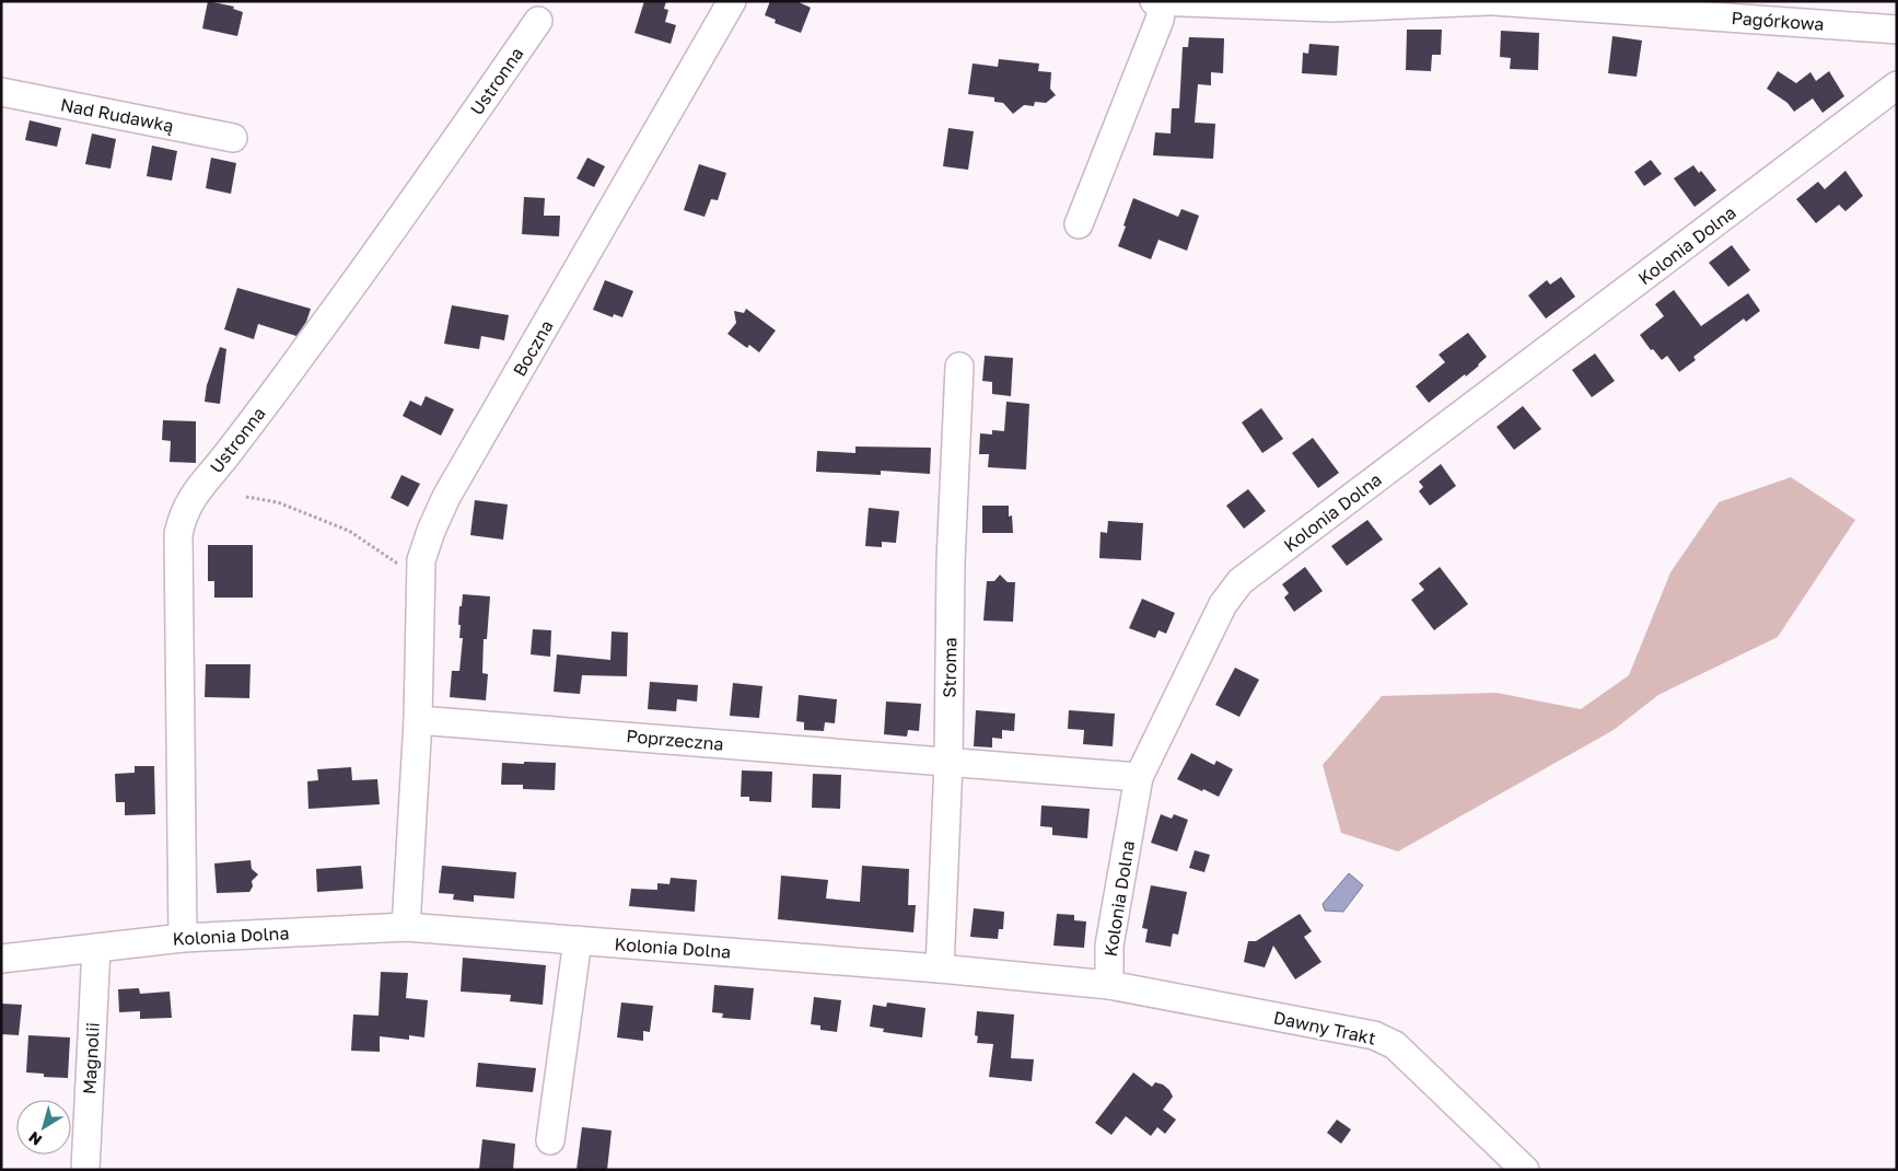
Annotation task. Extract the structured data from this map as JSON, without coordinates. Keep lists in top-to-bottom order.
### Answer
{
  "streets": {
    "street": [
      "Pagórkowa",
      "Ustronna",
      "Nad Rudawką",
      "Kolonia Dolna",
      "Boczna",
      "Stroma",
      "Poprzeczna",
      "Dawny Trakt",
      "Magnolii"
    ]
  },
  "crossings": [
    ["Ustronna", "Kolonia Dolna"],
    ["Kolonia Dolna", "Stroma"],
    ["Kolonia Dolna", "Poprzeczna"],
    ["Kolonia Dolna", "Dawny Trakt"],
    ["Kolonia Dolna", "Magnolii"],
    ["Boczna", "Poprzeczna"],
    ["Stroma", "Poprzeczna"]
  ],
  "north": "bottom left"
}
